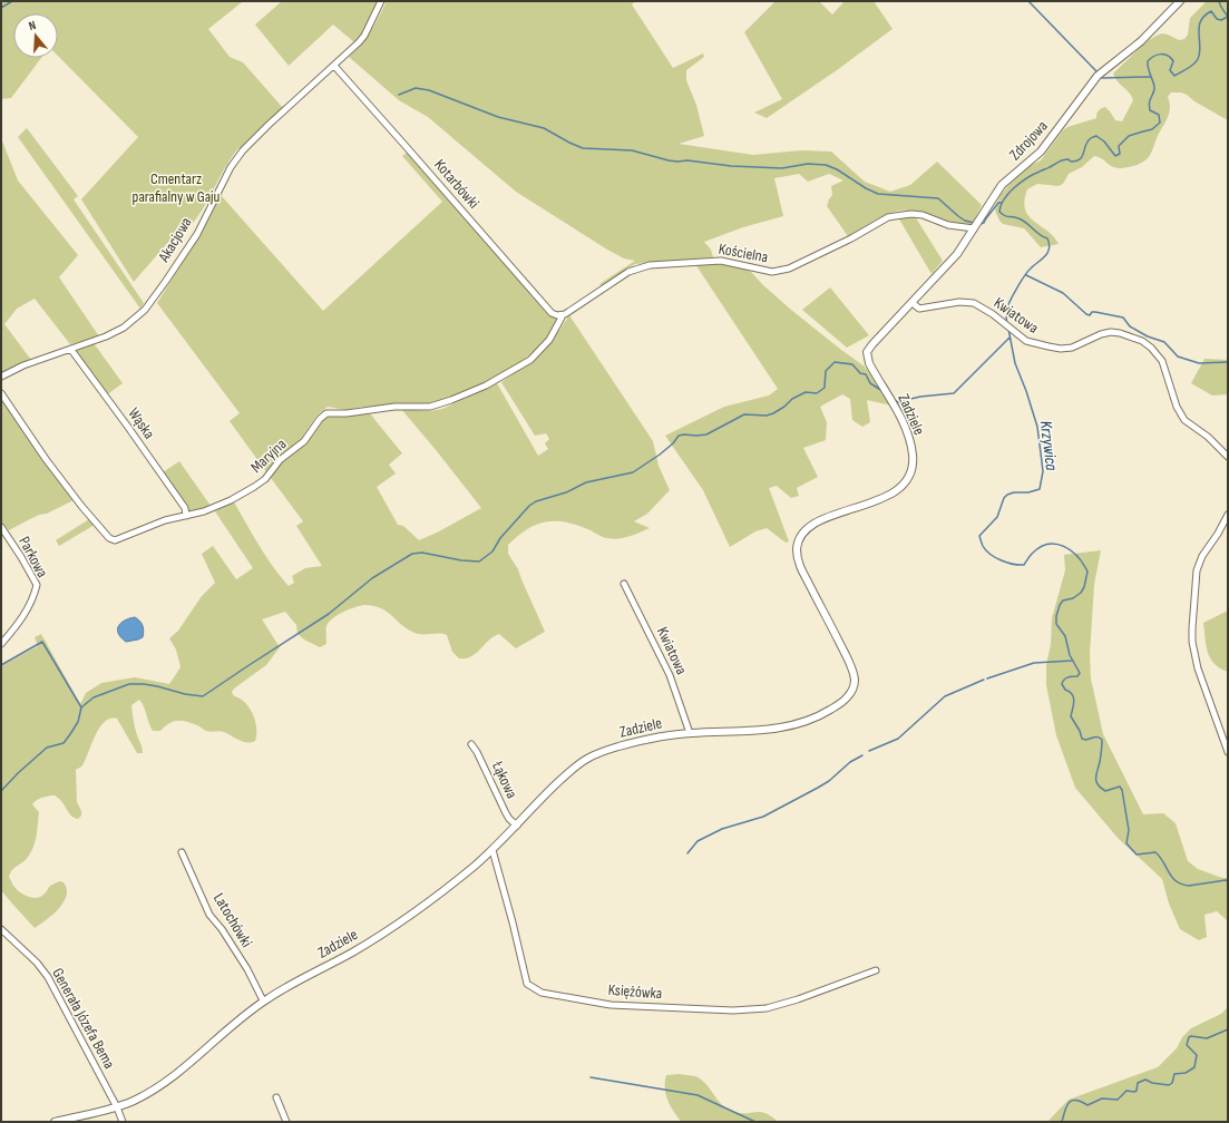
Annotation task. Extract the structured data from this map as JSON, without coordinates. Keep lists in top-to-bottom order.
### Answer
{
  "streets": {
    "street": [
      "Zdrojowa",
      "Kotarbówki",
      "Akacjowa",
      "Kościelna",
      "Kwiatowa",
      "Zadziele",
      "Wąska",
      "Maryjna",
      "Parkowa",
      "Łąkowa",
      "Latochówki",
      "Księżówka",
      "Generała Józefa Bema"
    ]
  },
  "crossings": [
    ["Zdrojowa", "Kościelna"],
    ["Zdrojowa", "Kwiatowa"],
    ["Zdrojowa", "Zadziele"],
    ["Kotarbówki", "Akacjowa"],
    ["Kotarbówki", "Kościelna"],
    ["Kotarbówki", "Maryjna"],
    ["Akacjowa", "Wąska"],
    ["Kościelna", "Maryjna"],
    ["Kwiatowa", "Zadziele"],
    ["Zadziele", "Łąkowa"],
    ["Zadziele", "Latochówki"],
    ["Zadziele", "Księżówka"],
    ["Zadziele", "Generała Józefa Bema"],
    ["Wąska", "Maryjna"]
  ],
  "water": ["Krzywica"],
  "parks": ["Cmentarz parafialny w Gaju"],
  "north": "top"
}
